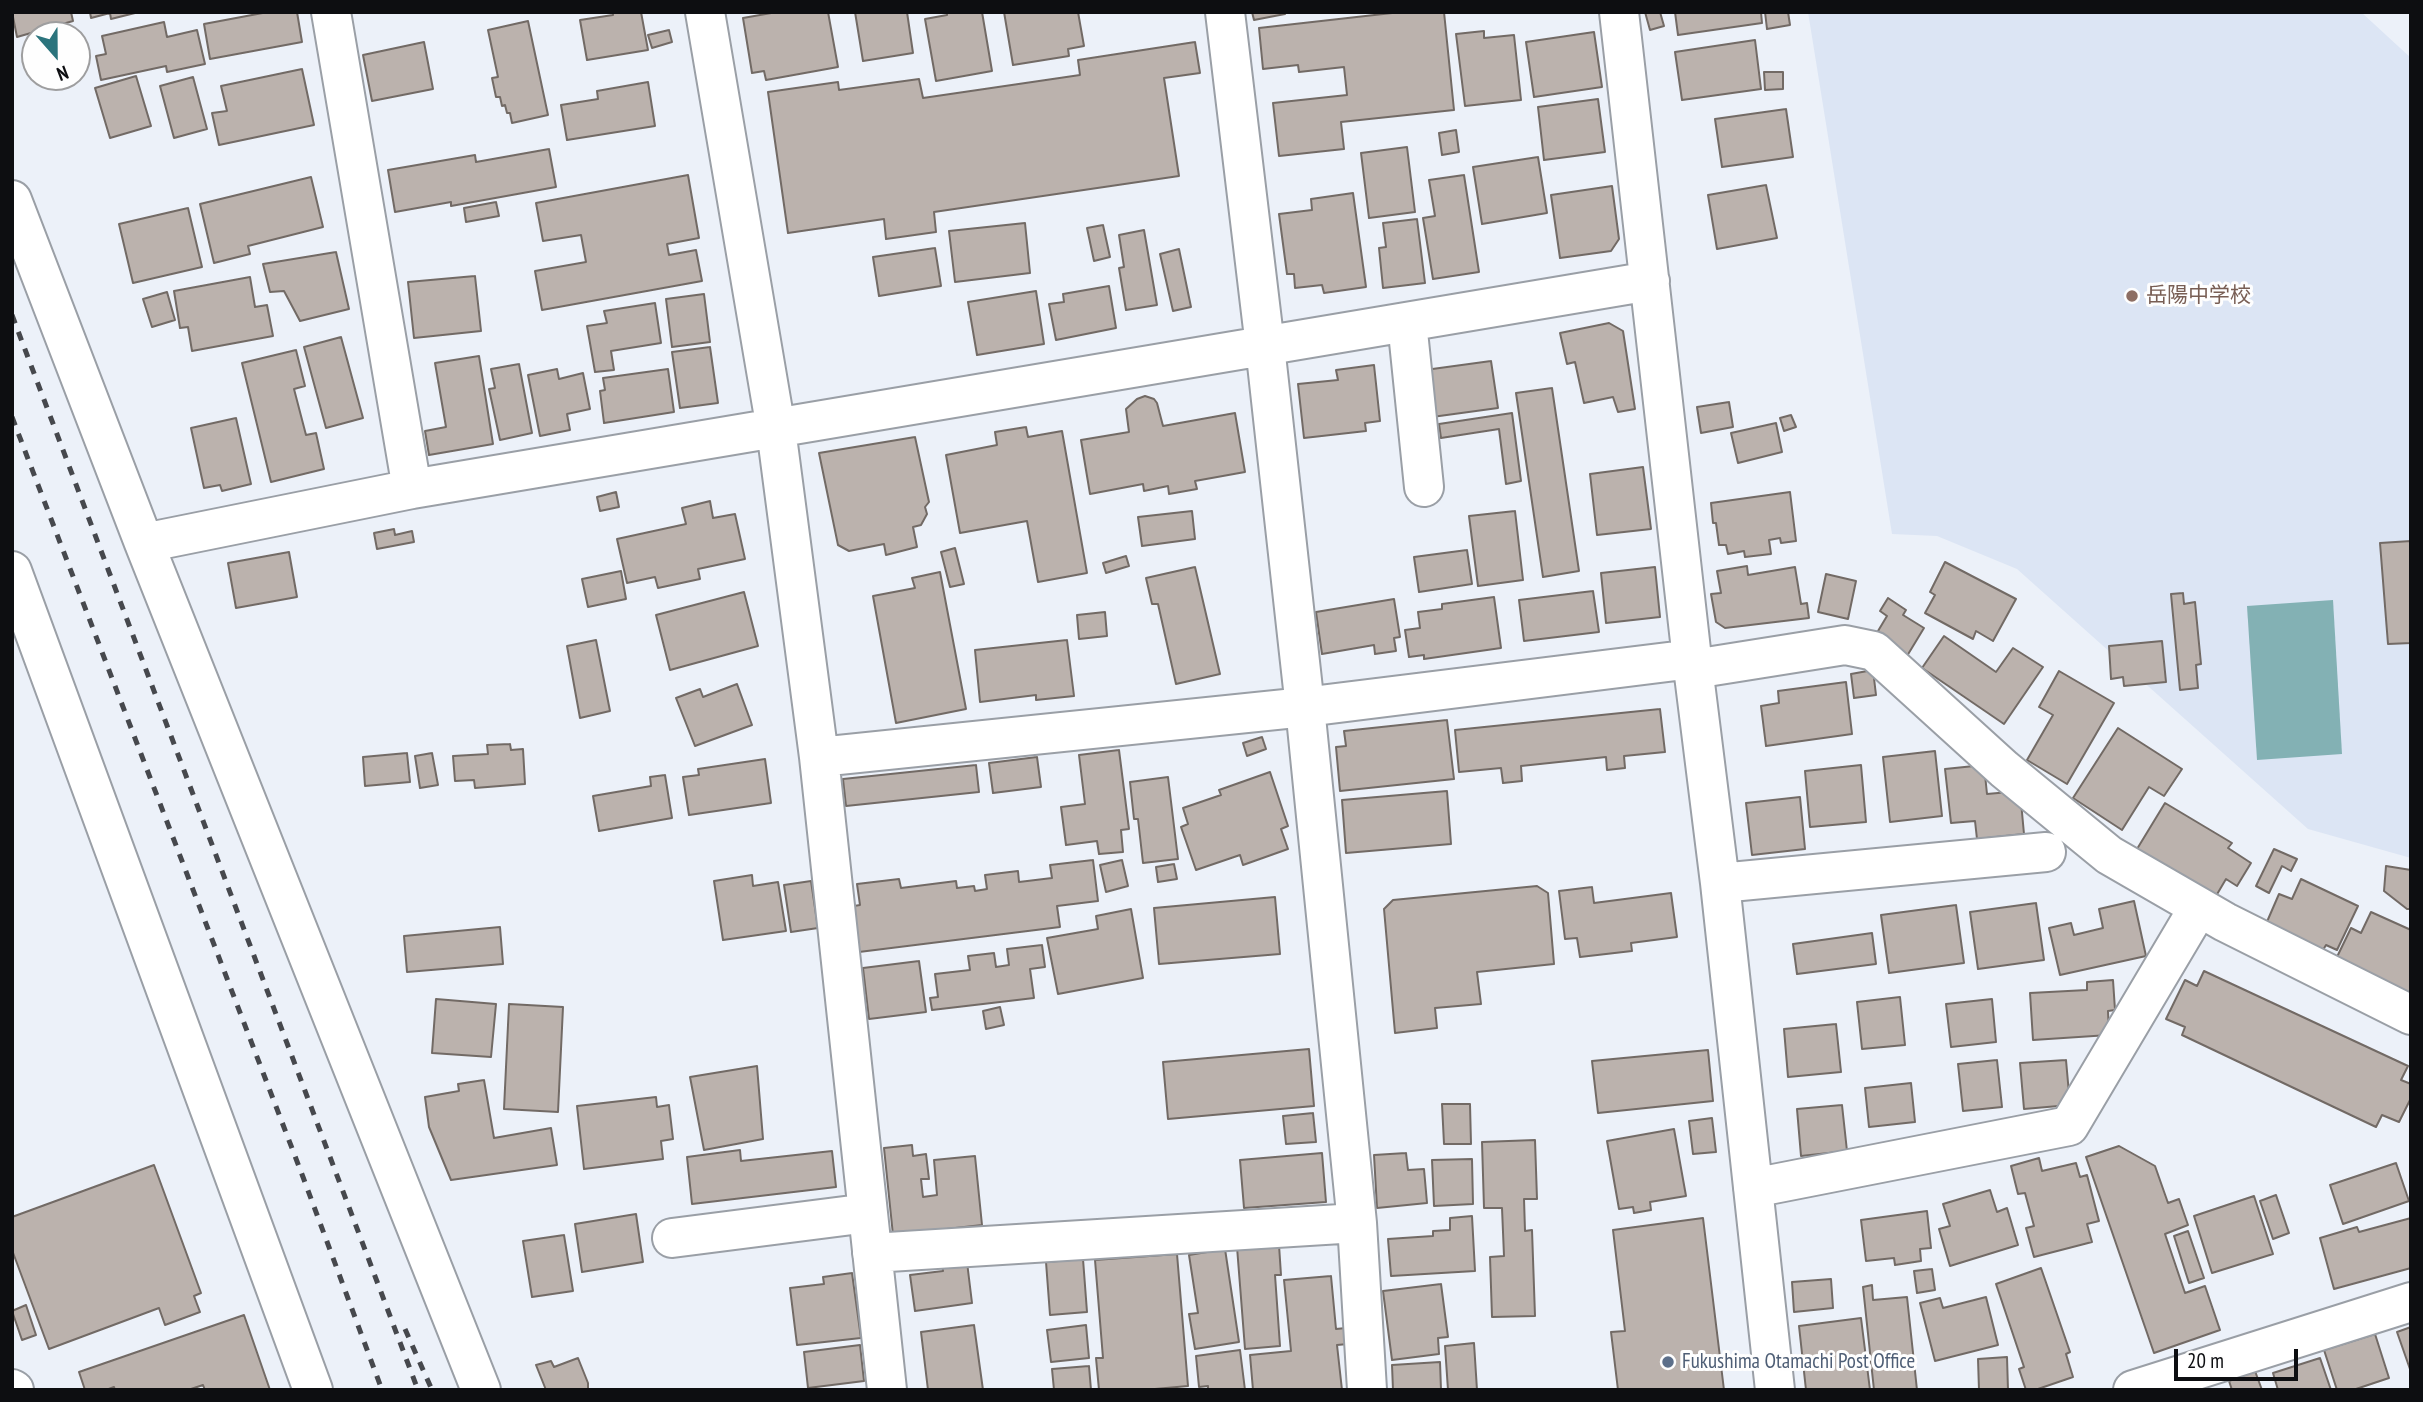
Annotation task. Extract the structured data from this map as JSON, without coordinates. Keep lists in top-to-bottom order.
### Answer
{
  "places": ["岳陽中学校", "Fukushima Otamachi Post Office"],
  "scale_bar": "20 m",
  "north": "bottom"
}
